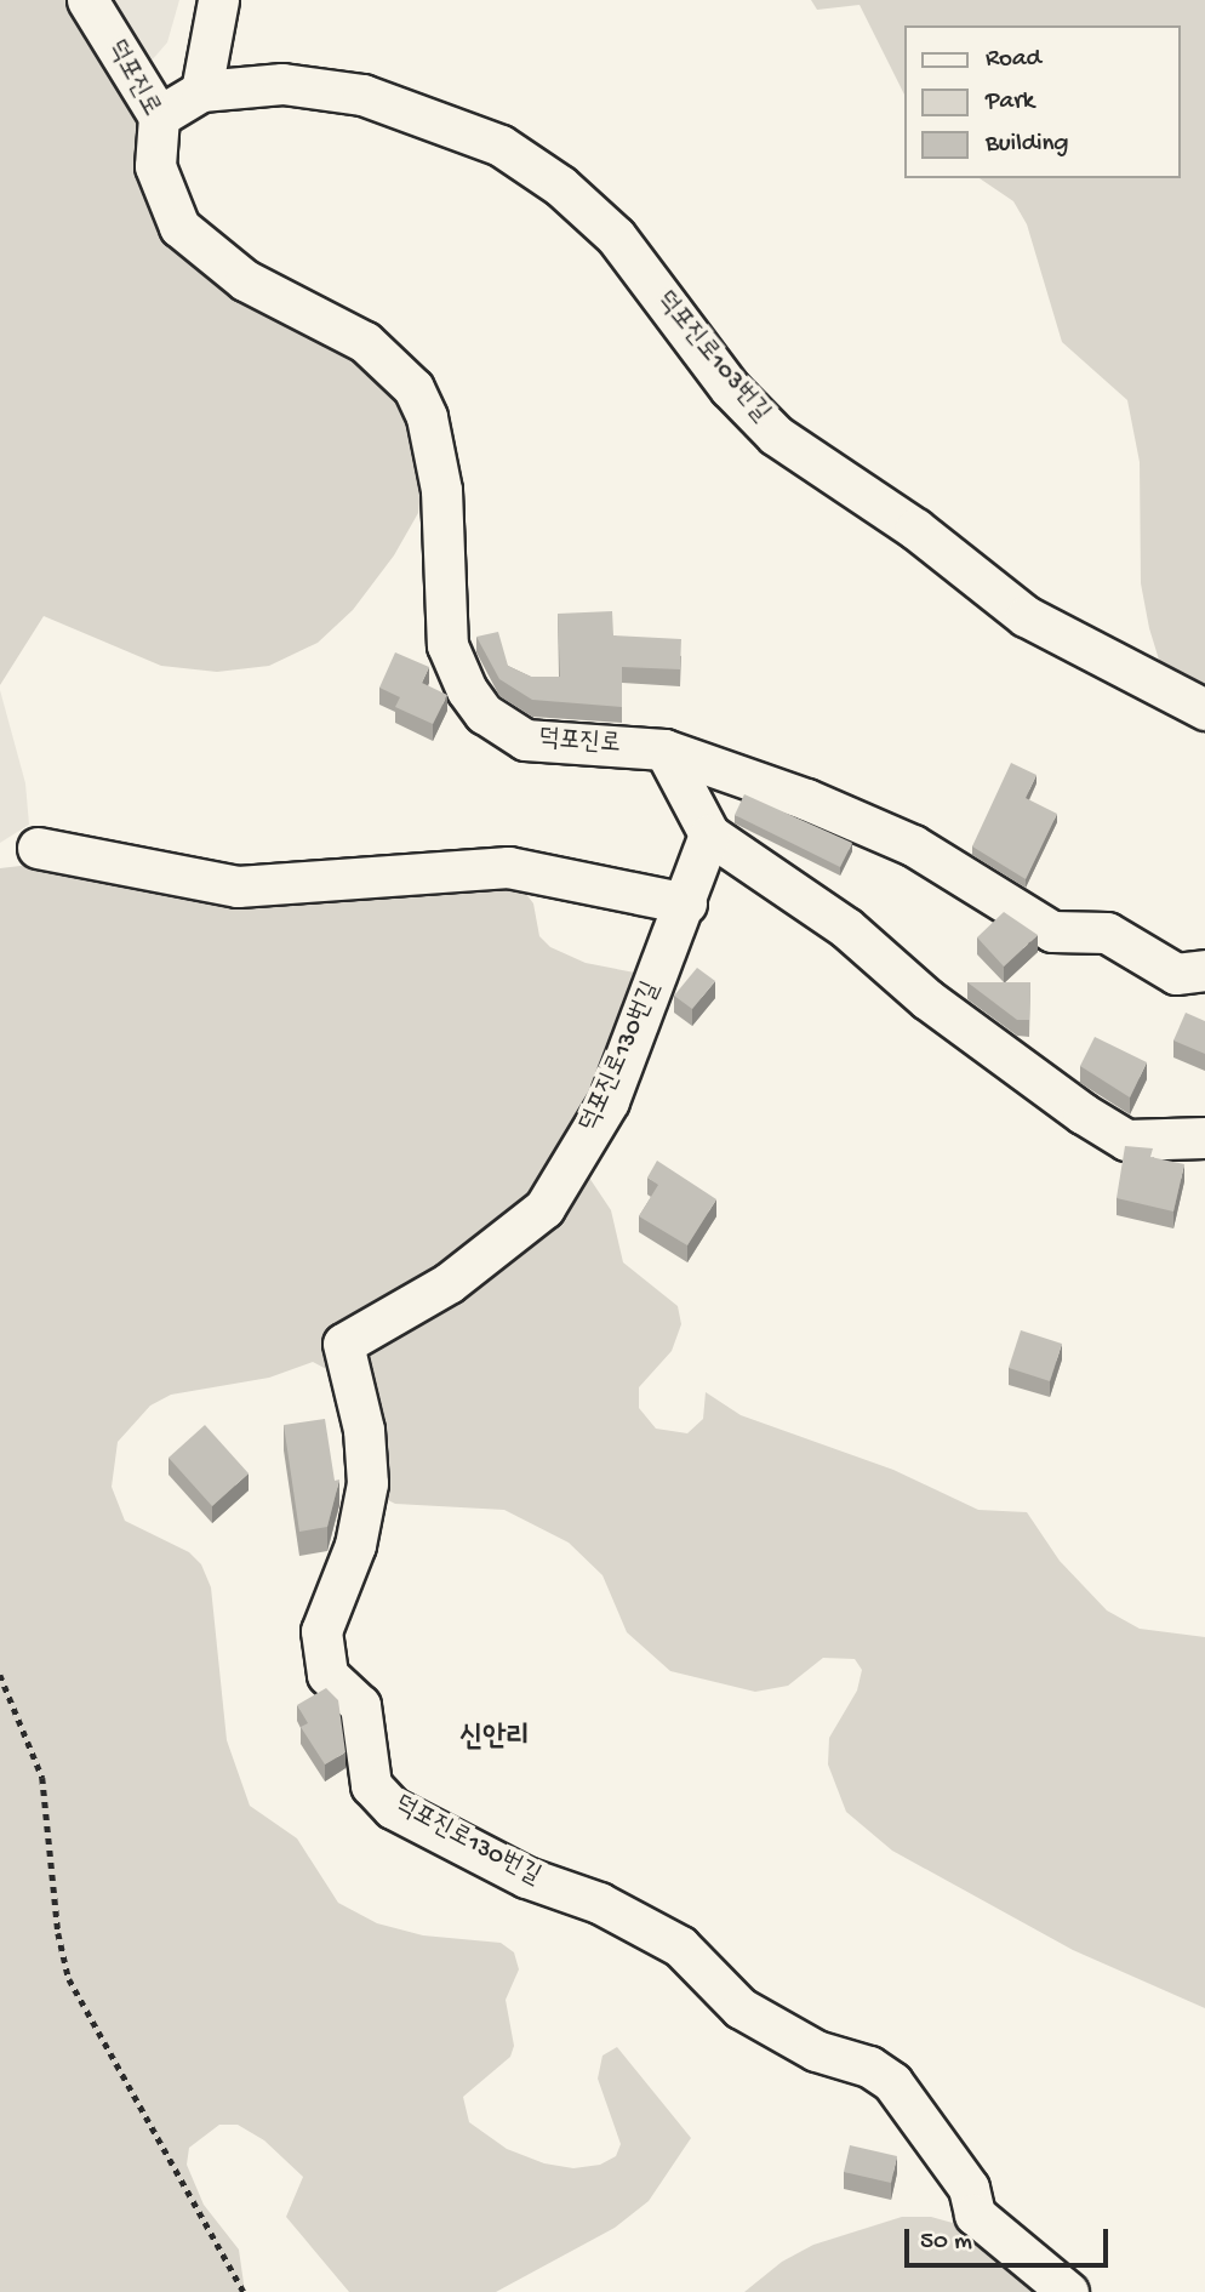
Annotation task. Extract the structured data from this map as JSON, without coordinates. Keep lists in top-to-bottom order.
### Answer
{
  "streets": {
    "street": ["덕포진로", "덕포진로103번길", "덕포진로130번길"]
  },
  "crossings": [
    ["덕포진로", "덕포진로103번길"]
  ],
  "districts": ["신안리"],
  "legend": ["Road", "Park", "Building"],
  "scale_bar": "50 m"
}
